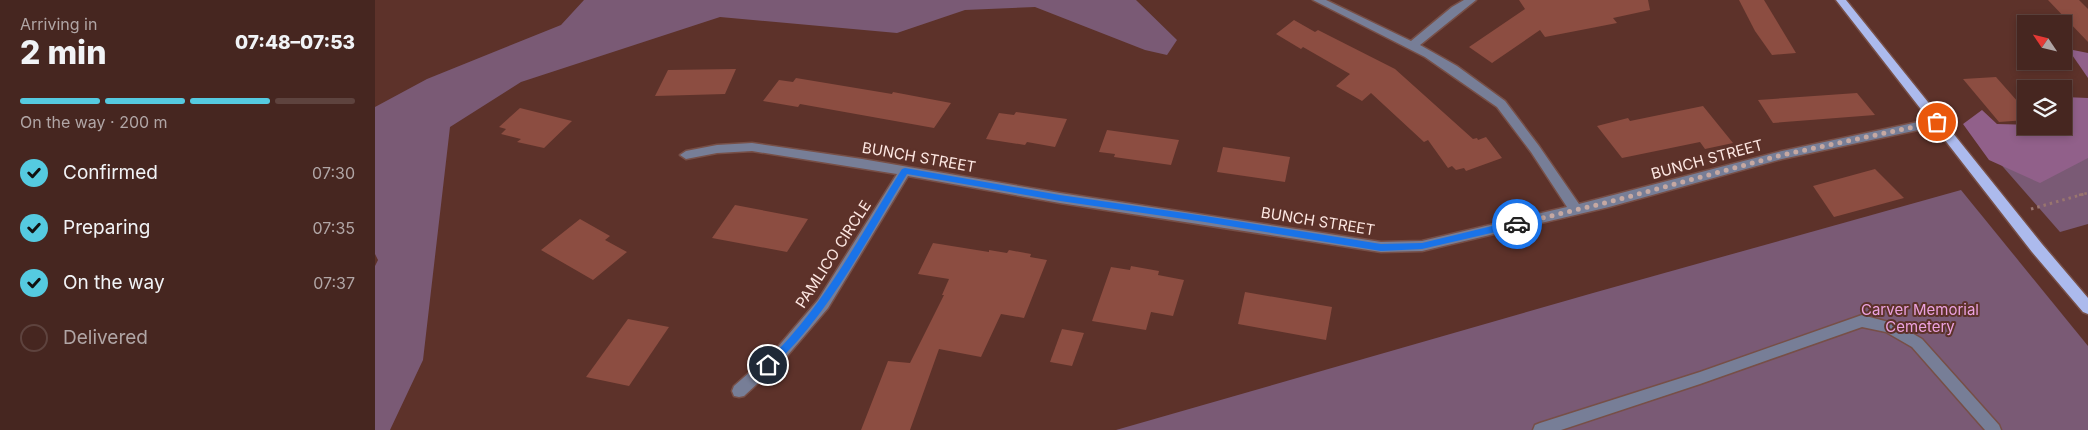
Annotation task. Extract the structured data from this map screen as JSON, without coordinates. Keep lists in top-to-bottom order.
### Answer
{
  "streets": {
    "street": ["BUNCH STREET", "PAMLICO CIRCLE"]
  },
  "crossings": [
    ["BUNCH STREET", "PAMLICO CIRCLE"]
  ],
  "parks": ["Carver Memorial Cemetery"],
  "north": "top left",
  "page": {
    "heading": ["2 min", "Arriving in", "07:48–07:53"],
    "bar": "On the way · 200 m",
    "list": [
      ["Confirmed", "07:30"],
      ["Preparing", "07:35"],
      ["On the way", "07:37"],
      "Delivered"
    ]
  }
}
